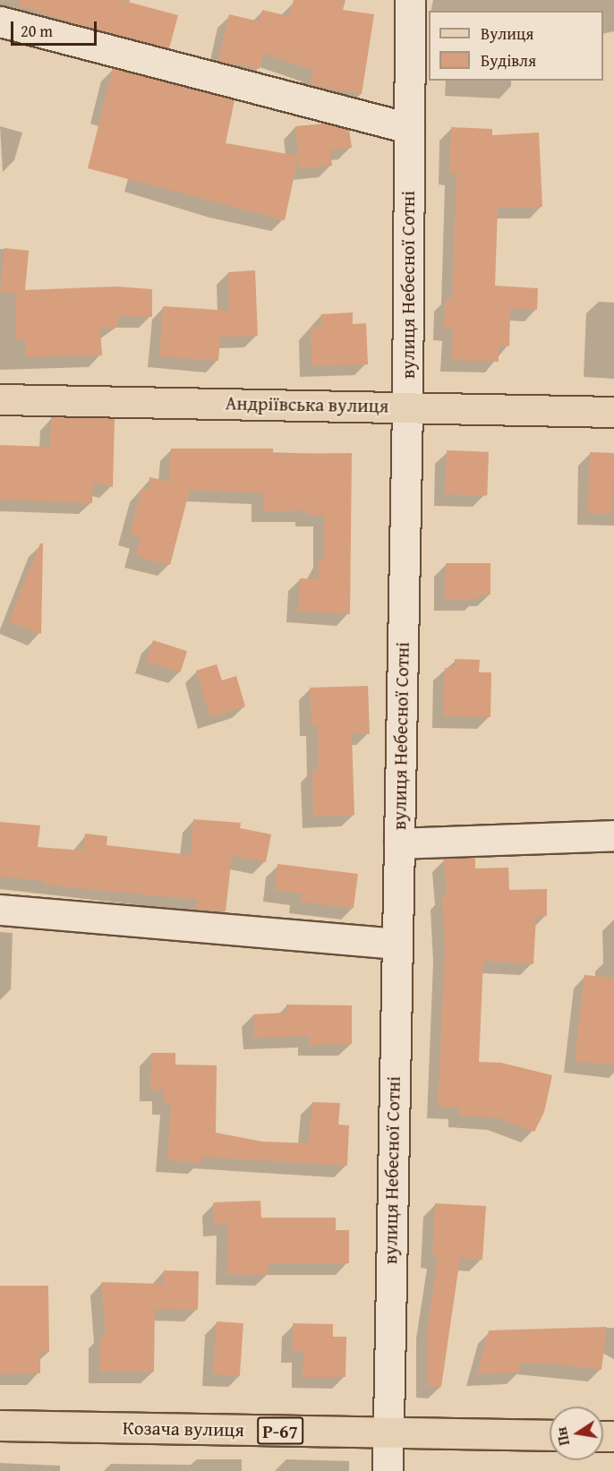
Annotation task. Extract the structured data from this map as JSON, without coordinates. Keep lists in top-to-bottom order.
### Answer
{
  "streets": {
    "main road": ["Андріївська вулиця", "Козача вулиця", "Р-67"],
    "street": ["вулиця Небесної Сотні"]
  },
  "crossings": [
    ["вулиця Небесної Сотні", "Андріївська вулиця"],
    ["вулиця Небесної Сотні", "Козача вулиця"]
  ],
  "legend": ["Вулиця", "Будівля"],
  "scale_bar": "20 m",
  "north": "left"
}
